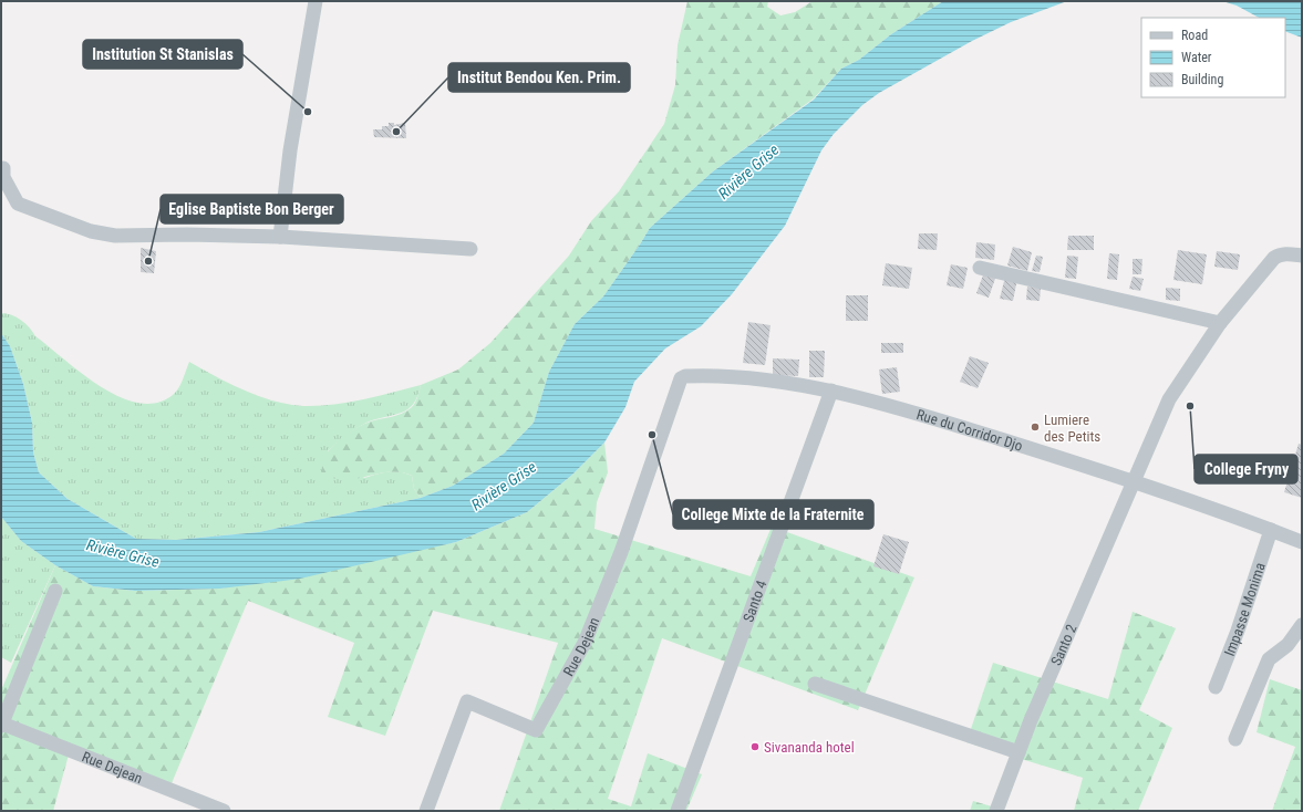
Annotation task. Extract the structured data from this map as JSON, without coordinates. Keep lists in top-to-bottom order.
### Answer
{
  "streets": {
    "street": [
      "Rue du Corridor Djo",
      "Santo 4",
      "Impasse Monima",
      "Santo 2",
      "Rue Dejean"
    ]
  },
  "crossings": [
    ["Rue du Corridor Djo", "Santo 4"],
    ["Rue du Corridor Djo", "Impasse Monima"],
    ["Rue du Corridor Djo", "Santo 2"],
    ["Rue du Corridor Djo", "Rue Dejean"]
  ],
  "water": ["Rivière Grise"],
  "places": [
    "Institution St Stanislas",
    "Institut Bendou Ken. Prim.",
    "Eglise Baptiste Bon Berger",
    "College Fryny",
    "Lumiere des Petits",
    "College Mixte de la Fraternite",
    "Sivananda hotel"
  ],
  "legend": ["Road", "Water", "Building"]
}
